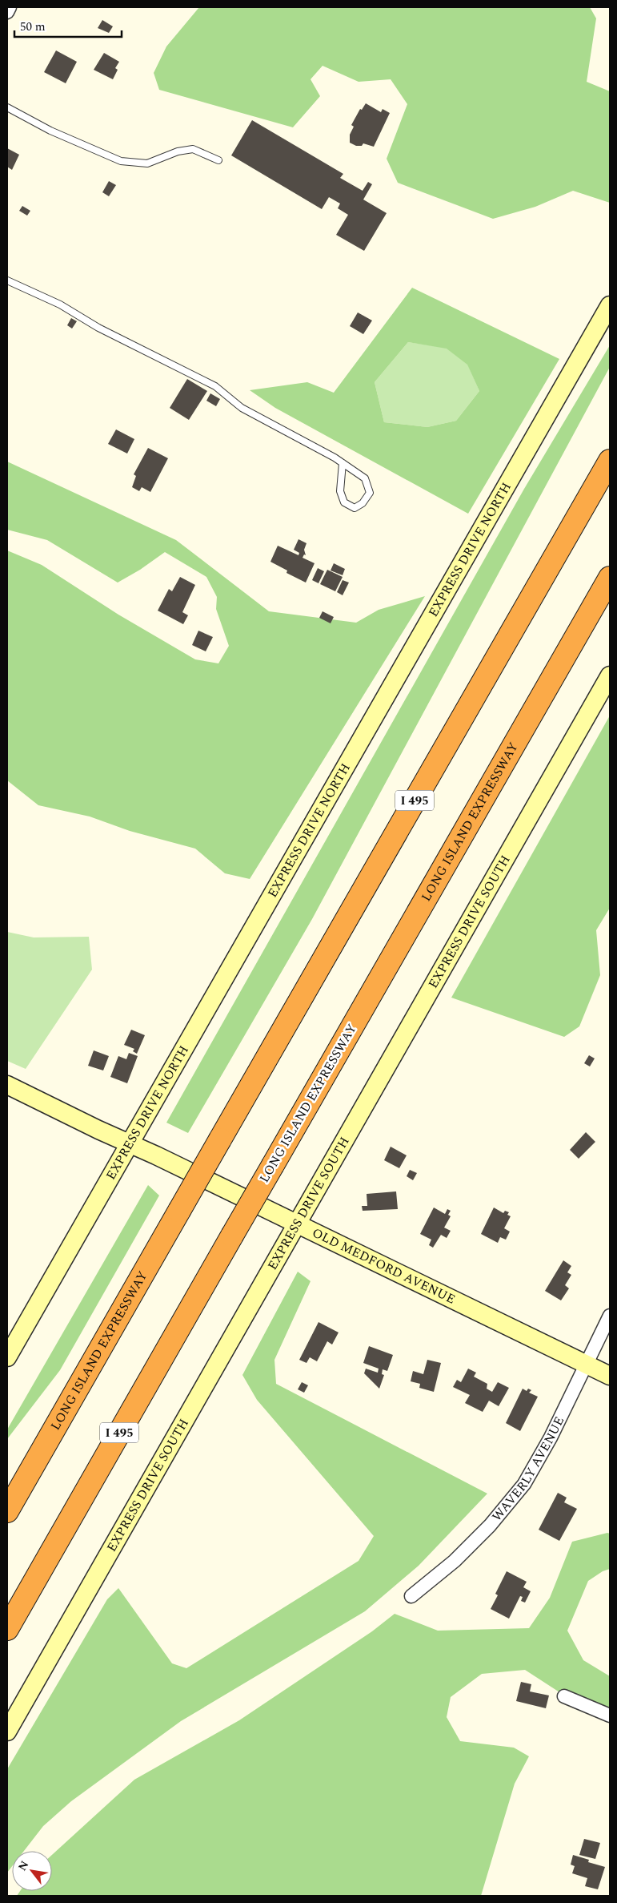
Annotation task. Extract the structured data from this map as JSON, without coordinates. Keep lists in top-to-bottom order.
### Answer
{
  "streets": {
    "highway": ["I 495", "LONG ISLAND EXPRESSWAY"],
    "main road": ["EXPRESS DRIVE NORTH", "EXPRESS DRIVE SOUTH", "OLD MEDFORD AVENUE"],
    "street": ["WAVERLY AVENUE"]
  },
  "crossings": [
    ["EXPRESS DRIVE NORTH", "OLD MEDFORD AVENUE"],
    ["EXPRESS DRIVE SOUTH", "OLD MEDFORD AVENUE"],
    ["OLD MEDFORD AVENUE", "WAVERLY AVENUE"]
  ],
  "scale_bar": "50 m",
  "north": "top left"
}
